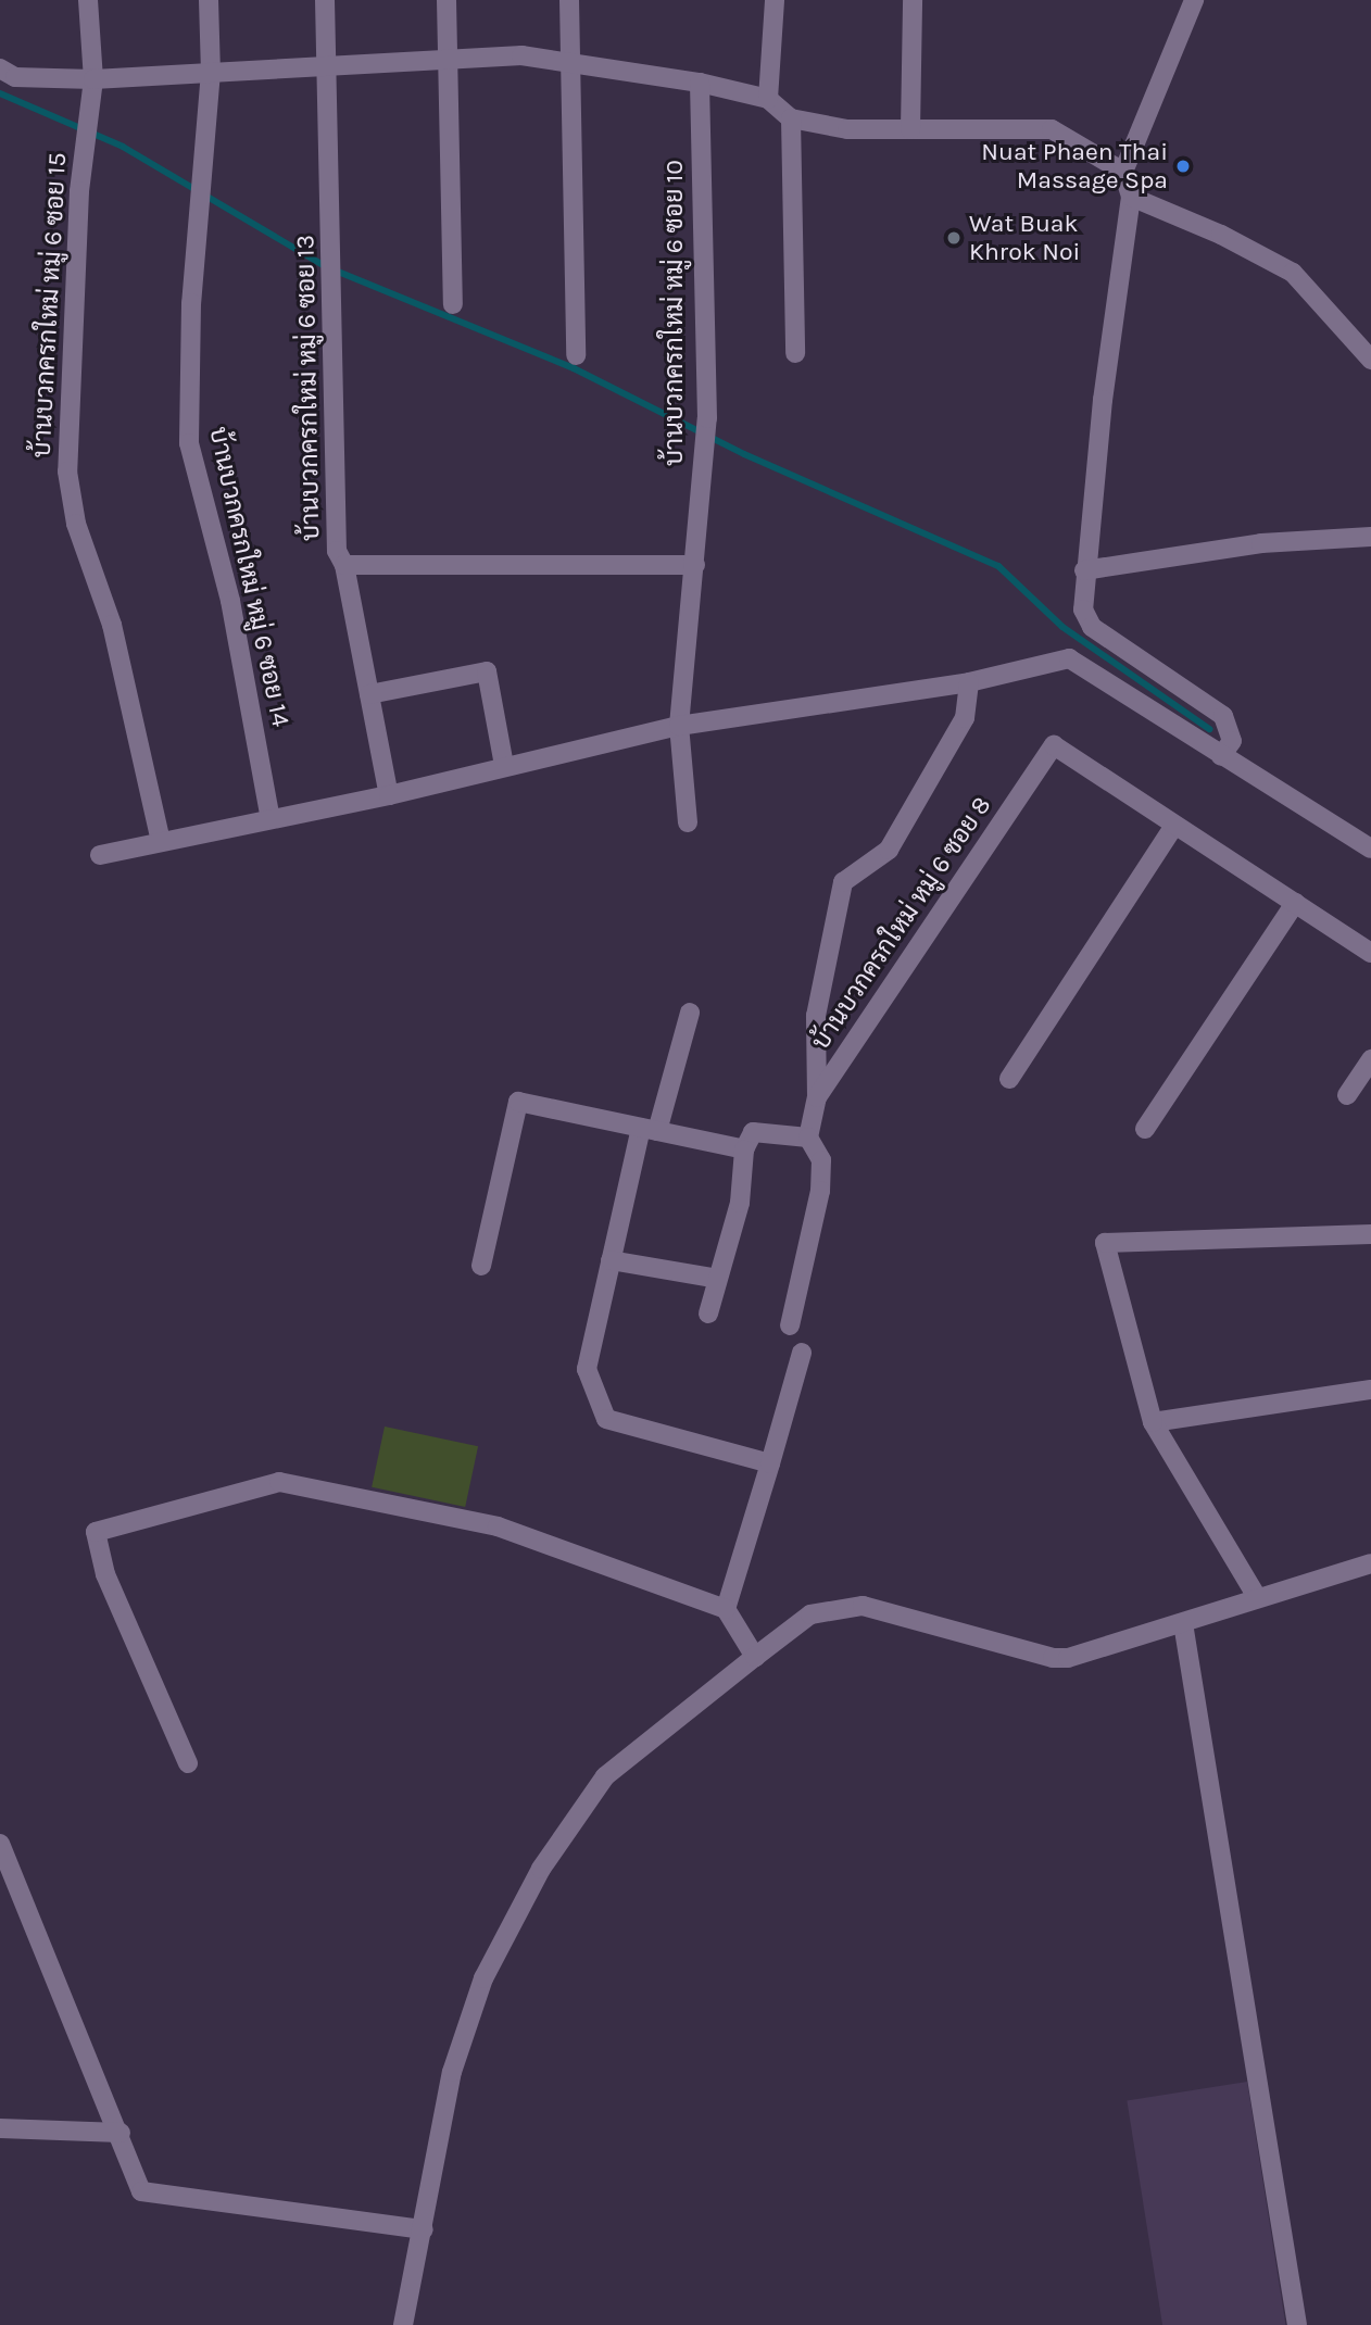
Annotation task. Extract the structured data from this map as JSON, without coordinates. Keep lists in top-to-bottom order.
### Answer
{
  "streets": {
    "street": [
      "บ้านบวกครกใหม่ หมู่ 6 ซอย 15",
      "บ้านบวกครกใหม่ หมู่ 6 ซอย 10",
      "บ้านบวกครกใหม่ หมู่ 6 ซอย 13",
      "บ้านบวกครกใหม่ หมู่ 6 ซอย 14",
      "บ้านบวกครกใหม่ หมู่ 6 ซอย 8"
    ]
  },
  "places": ["Nuat Phaen Thai Massage Spa", "Wat Buak Khrok Noi"]
}
